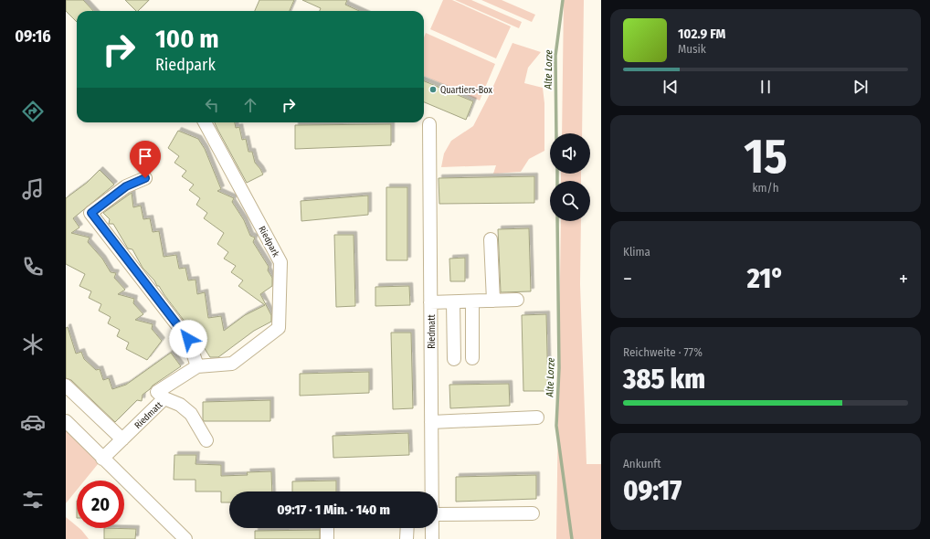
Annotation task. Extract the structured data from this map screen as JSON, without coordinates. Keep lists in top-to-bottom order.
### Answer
{
  "streets": {
    "street": ["Riedpark", "Riedmatt"]
  },
  "crossings": [
    ["Riedpark", "Riedmatt"]
  ],
  "water": ["Alte Lorze"],
  "places": ["Quartiers-Box"],
  "page": {
    "tabs": "09:16",
    "turn": ["100 m", "Riedpark"],
    "song": ["102.9 FM", "Musik"],
    "tile": [
      ["15", "km/h"],
      "Klima",
      ["Reichweite · 77%", "385 km"],
      ["Ankunft", "09:17"]
    ],
    "heat": ["−", "21°", "+"],
    "limit": "20",
    "trip": "09:17 · 1 Min. · 140 m"
  }
}
